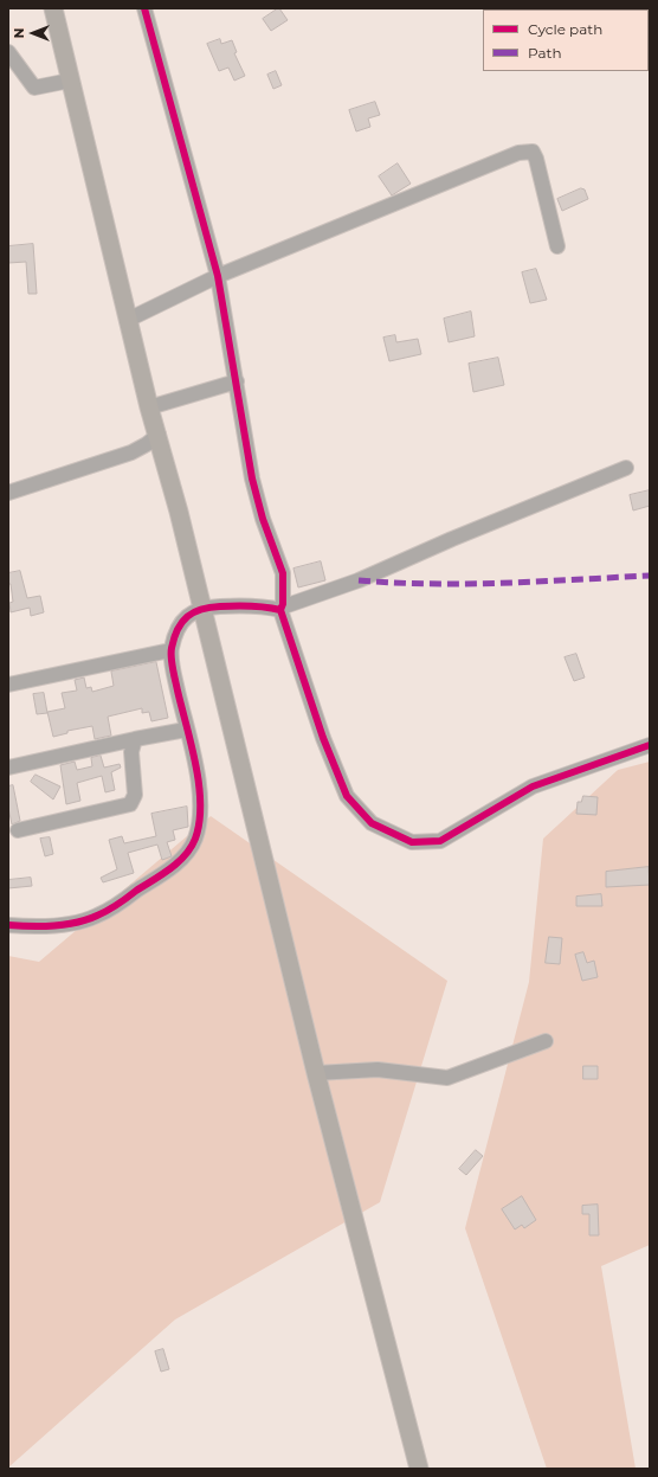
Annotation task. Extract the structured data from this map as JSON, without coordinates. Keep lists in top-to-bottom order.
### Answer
{
  "legend": ["Cycle path", "Path"],
  "north": "left"
}
